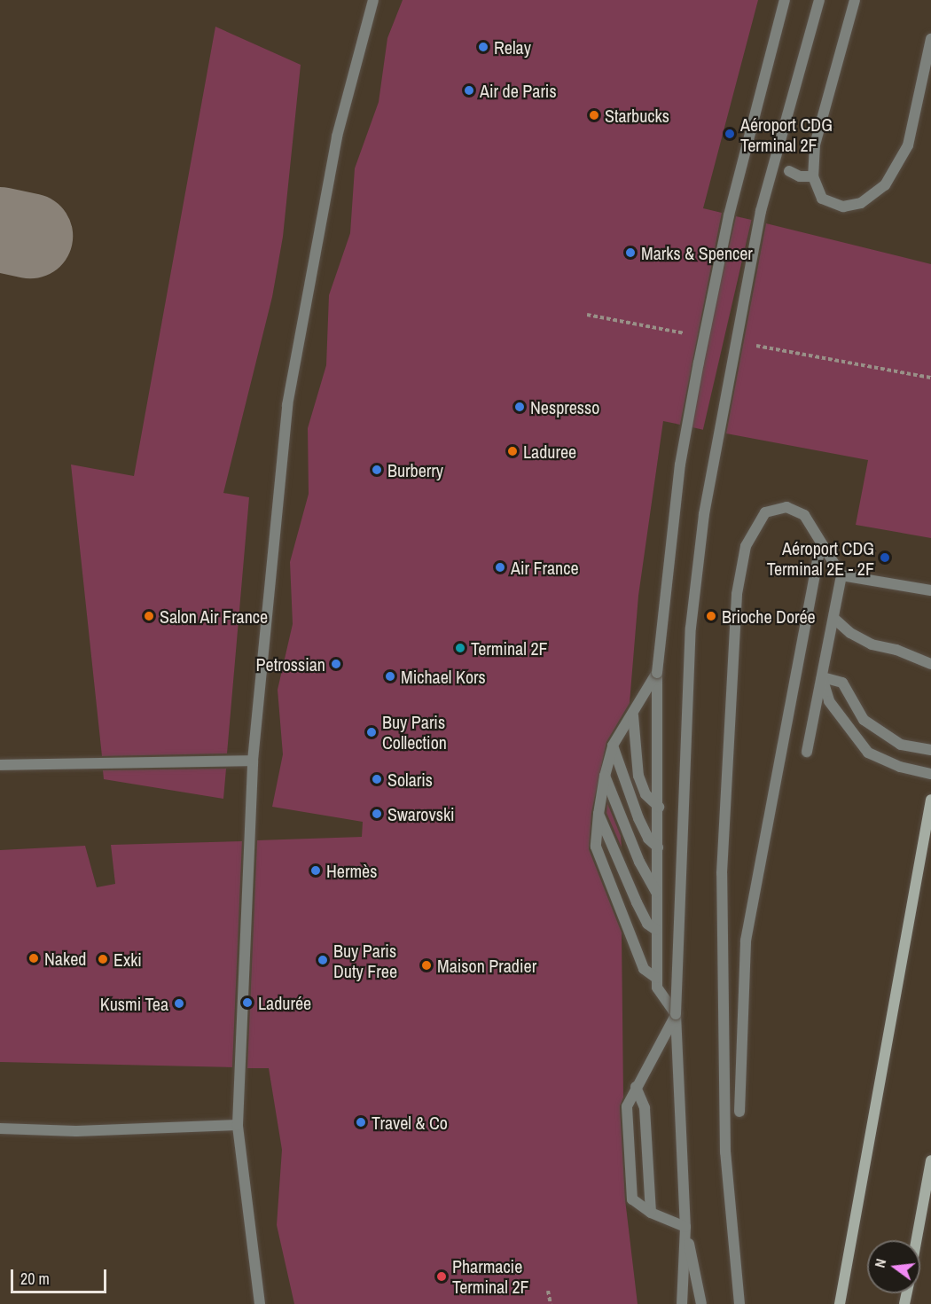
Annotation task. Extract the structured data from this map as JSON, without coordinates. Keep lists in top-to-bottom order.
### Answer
{
  "places": [
    "Relay",
    "Air de Paris",
    "Starbucks",
    "Aéroport CDG Terminal 2F",
    "Marks & Spencer",
    "Nespresso",
    "Laduree",
    "Burberry",
    "Aéroport CDG Terminal 2E - 2F",
    "Air France",
    "Salon Air France",
    "Brioche Dorée",
    "Terminal 2F",
    "Petrossian",
    "Michael Kors",
    "Buy Paris Collection",
    "Solaris",
    "Swarovski",
    "Hermès",
    "Naked",
    "Exki",
    "Buy Paris Duty Free",
    "Maison Pradier",
    "Ladurée",
    "Kusmi Tea",
    "Travel & Co",
    "Pharmacie Terminal 2F"
  ],
  "scale_bar": "20 m",
  "north": "left"
}
